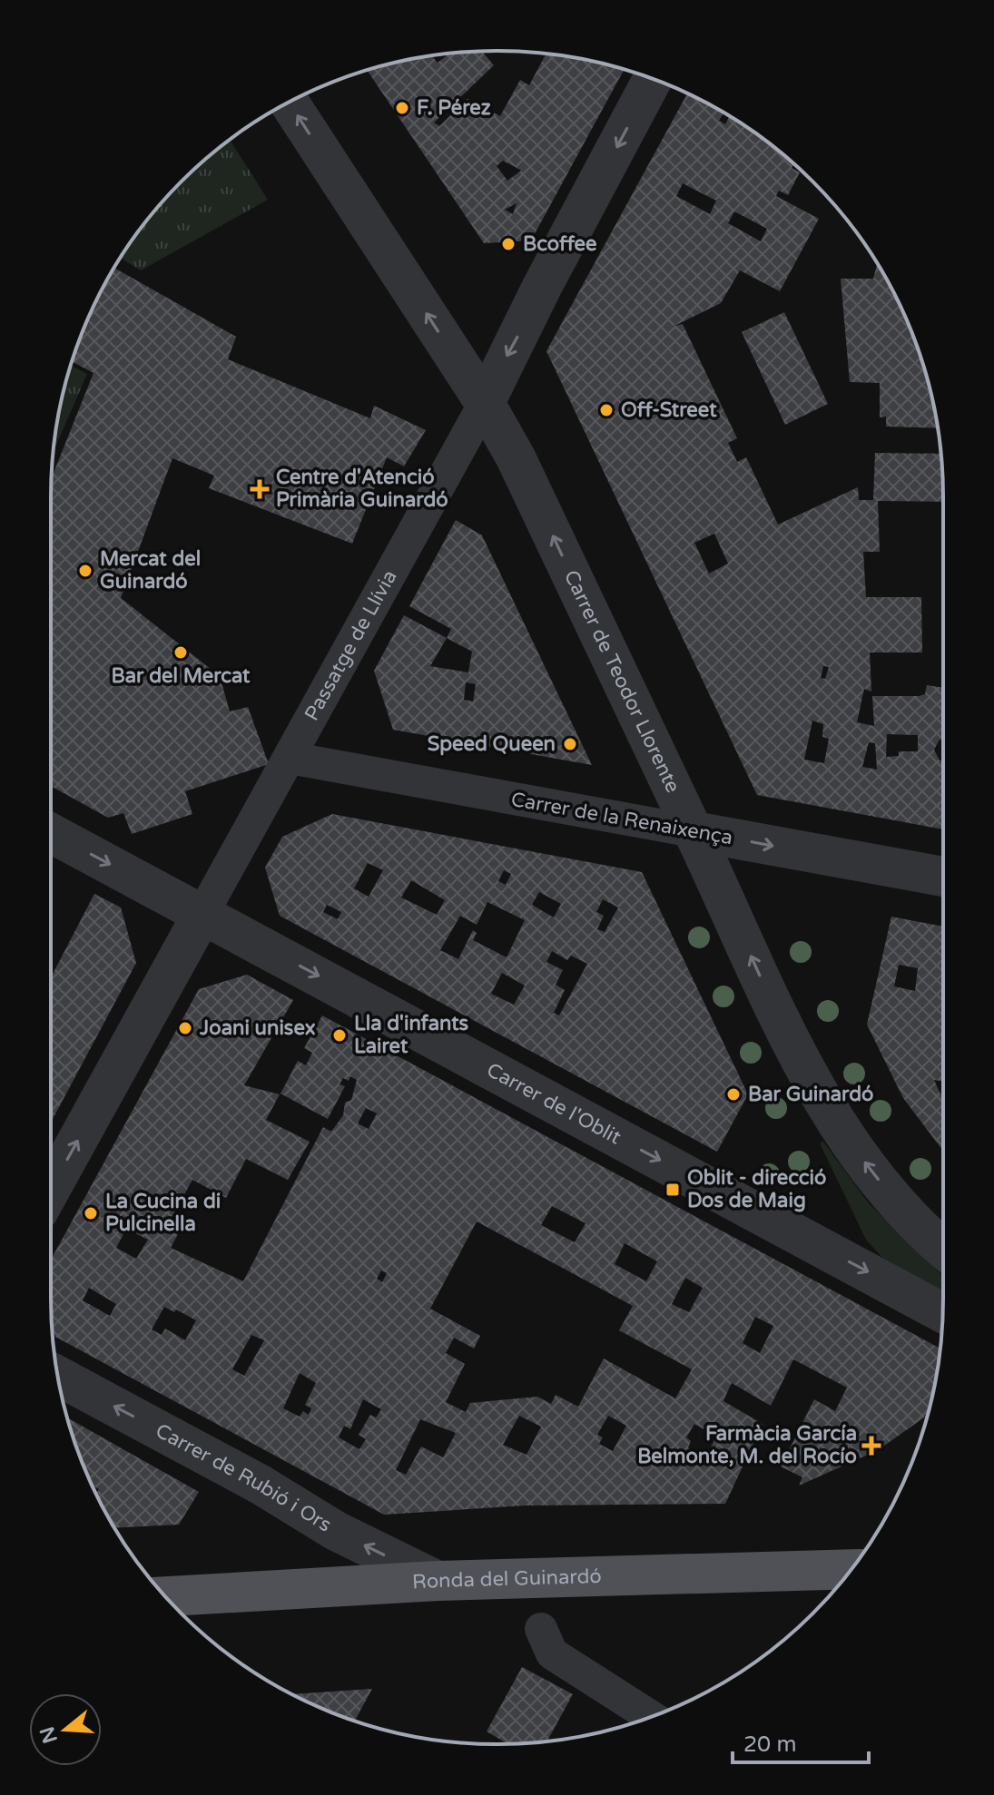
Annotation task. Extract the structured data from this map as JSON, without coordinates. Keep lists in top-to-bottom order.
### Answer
{
  "streets": {
    "main road": ["Ronda del Guinardó"],
    "street": [
      "Passatge de Llívia",
      "Carrer de Teodor Llorente",
      "Carrer de la Renaixença",
      "Carrer de l'Oblit",
      "Carrer de Rubió i Ors"
    ]
  },
  "crossings": [
    ["Passatge de Llívia", "Carrer de Teodor Llorente"],
    ["Passatge de Llívia", "Carrer de la Renaixença"],
    ["Passatge de Llívia", "Carrer de l'Oblit"],
    ["Carrer de Teodor Llorente", "Carrer de la Renaixença"],
    ["Carrer de Rubió i Ors", "Ronda del Guinardó"]
  ],
  "one_way": [
    "Carrer de Teodor Llorente",
    "Carrer de la Renaixença",
    "Carrer de l'Oblit",
    "Carrer de Rubió i Ors"
  ],
  "places": {
    "other": [
      "F. Pérez",
      "Bcoffee",
      "Off-Street",
      "Mercat del Guinardó",
      "Bar del Mercat",
      "Speed Queen",
      "Joani unisex",
      "Lla d'infants Lairet",
      "Bar Guinardó",
      "La Cucina di Pulcinella"
    ],
    "health": ["Centre d'Atenció Primària Guinardó", "Farmàcia García Belmonte, M. del Rocío"],
    "transit": ["Oblit - direcció Dos de Maig"]
  },
  "scale_bar": "20 m",
  "north": "left"
}
